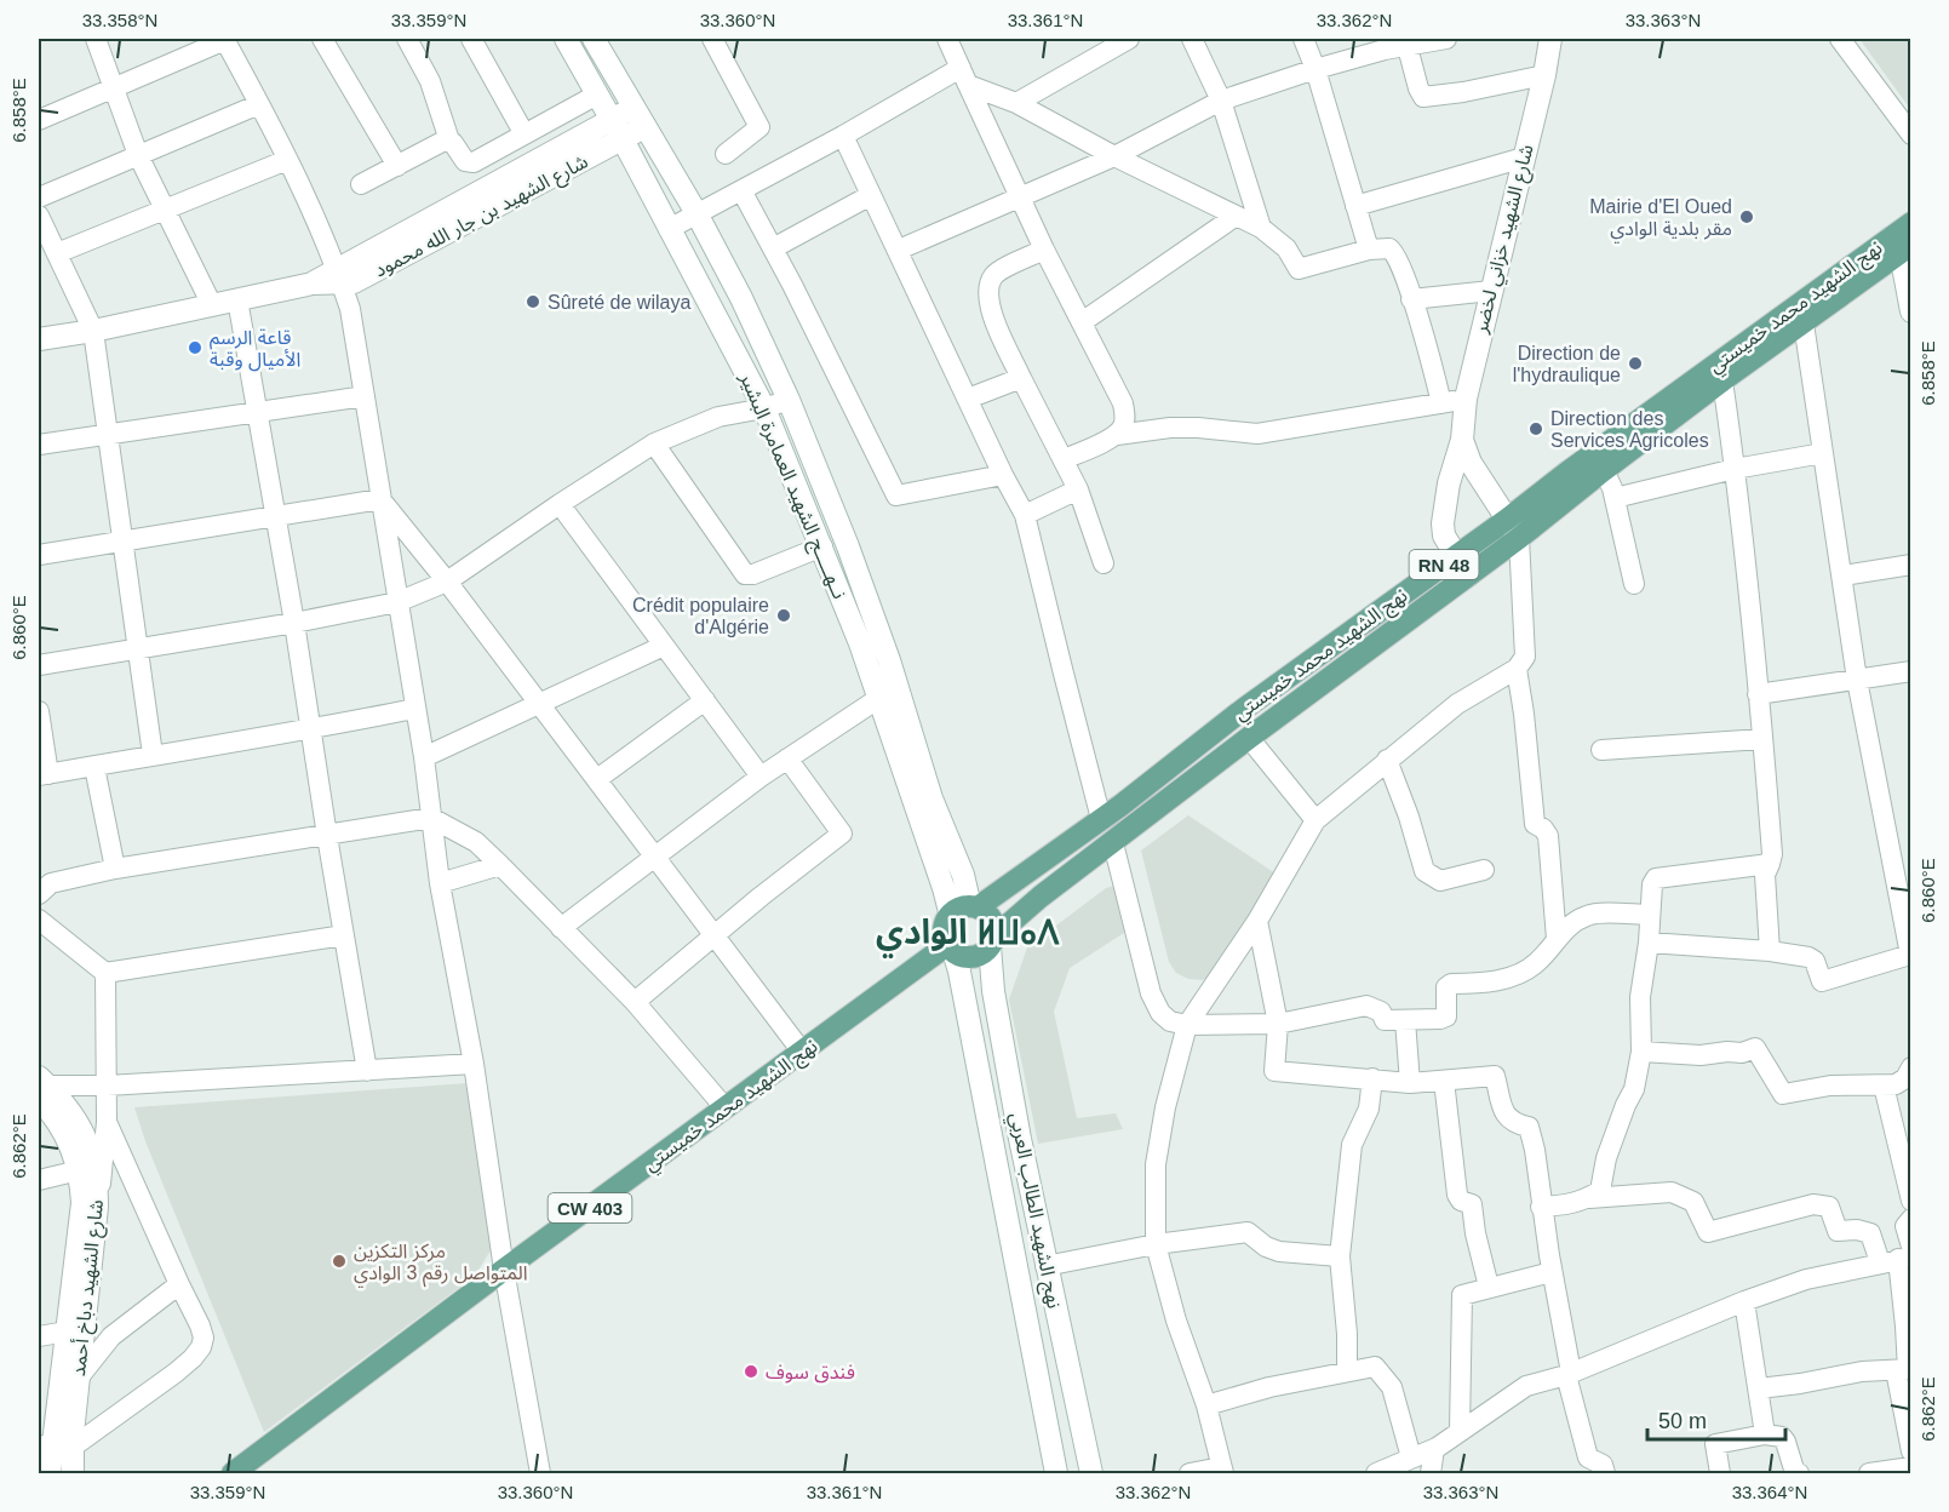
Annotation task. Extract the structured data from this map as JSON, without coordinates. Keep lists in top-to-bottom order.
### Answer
{
  "streets": {
    "main road": [
      "شارع الشهيد بن جار الله محمود",
      "شارع الشهيد خزاني لخضر",
      "نهج الشهيد محمد خميستي",
      "نــهـــــج الشهيد العمامرة البشير",
      "RN 48",
      "CW 403",
      "نهج الشهيد الطالب العربي",
      "شارع الشهيد دباخ أحمد"
    ]
  },
  "crossings": [
    ["شارع الشهيد بن جار الله محمود", "نــهـــــج الشهيد العمامرة البشير"],
    ["نهج الشهيد محمد خميستي", "نــهـــــج الشهيد العمامرة البشير"],
    ["نهج الشهيد محمد خميستي", "نهج الشهيد الطالب العربي"],
    ["نــهـــــج الشهيد العمامرة البشير", "نهج الشهيد الطالب العربي"]
  ],
  "districts": ["الوادي ⵍⵡⴰⴷ"],
  "places": [
    "Mairie d'El Oued مقر بلدية الوادي",
    "Sûreté de wilaya",
    "قاعة الرسم الأميال وقبة",
    "Direction de l'hydraulique",
    "Direction des Services Agricoles",
    "Crédit populaire d'Algérie",
    "مركز التكزين المتواصل رقم 3 الوادي",
    "فندق سوف"
  ],
  "scale_bar": "50 m",
  "coordinates": [
    "33.358°N",
    "33.359°N",
    "33.360°N",
    "33.361°N",
    "33.362°N",
    "33.363°N",
    "6.858°E",
    "6.860°E",
    "6.862°E",
    "33.364°N"
  ]
}
